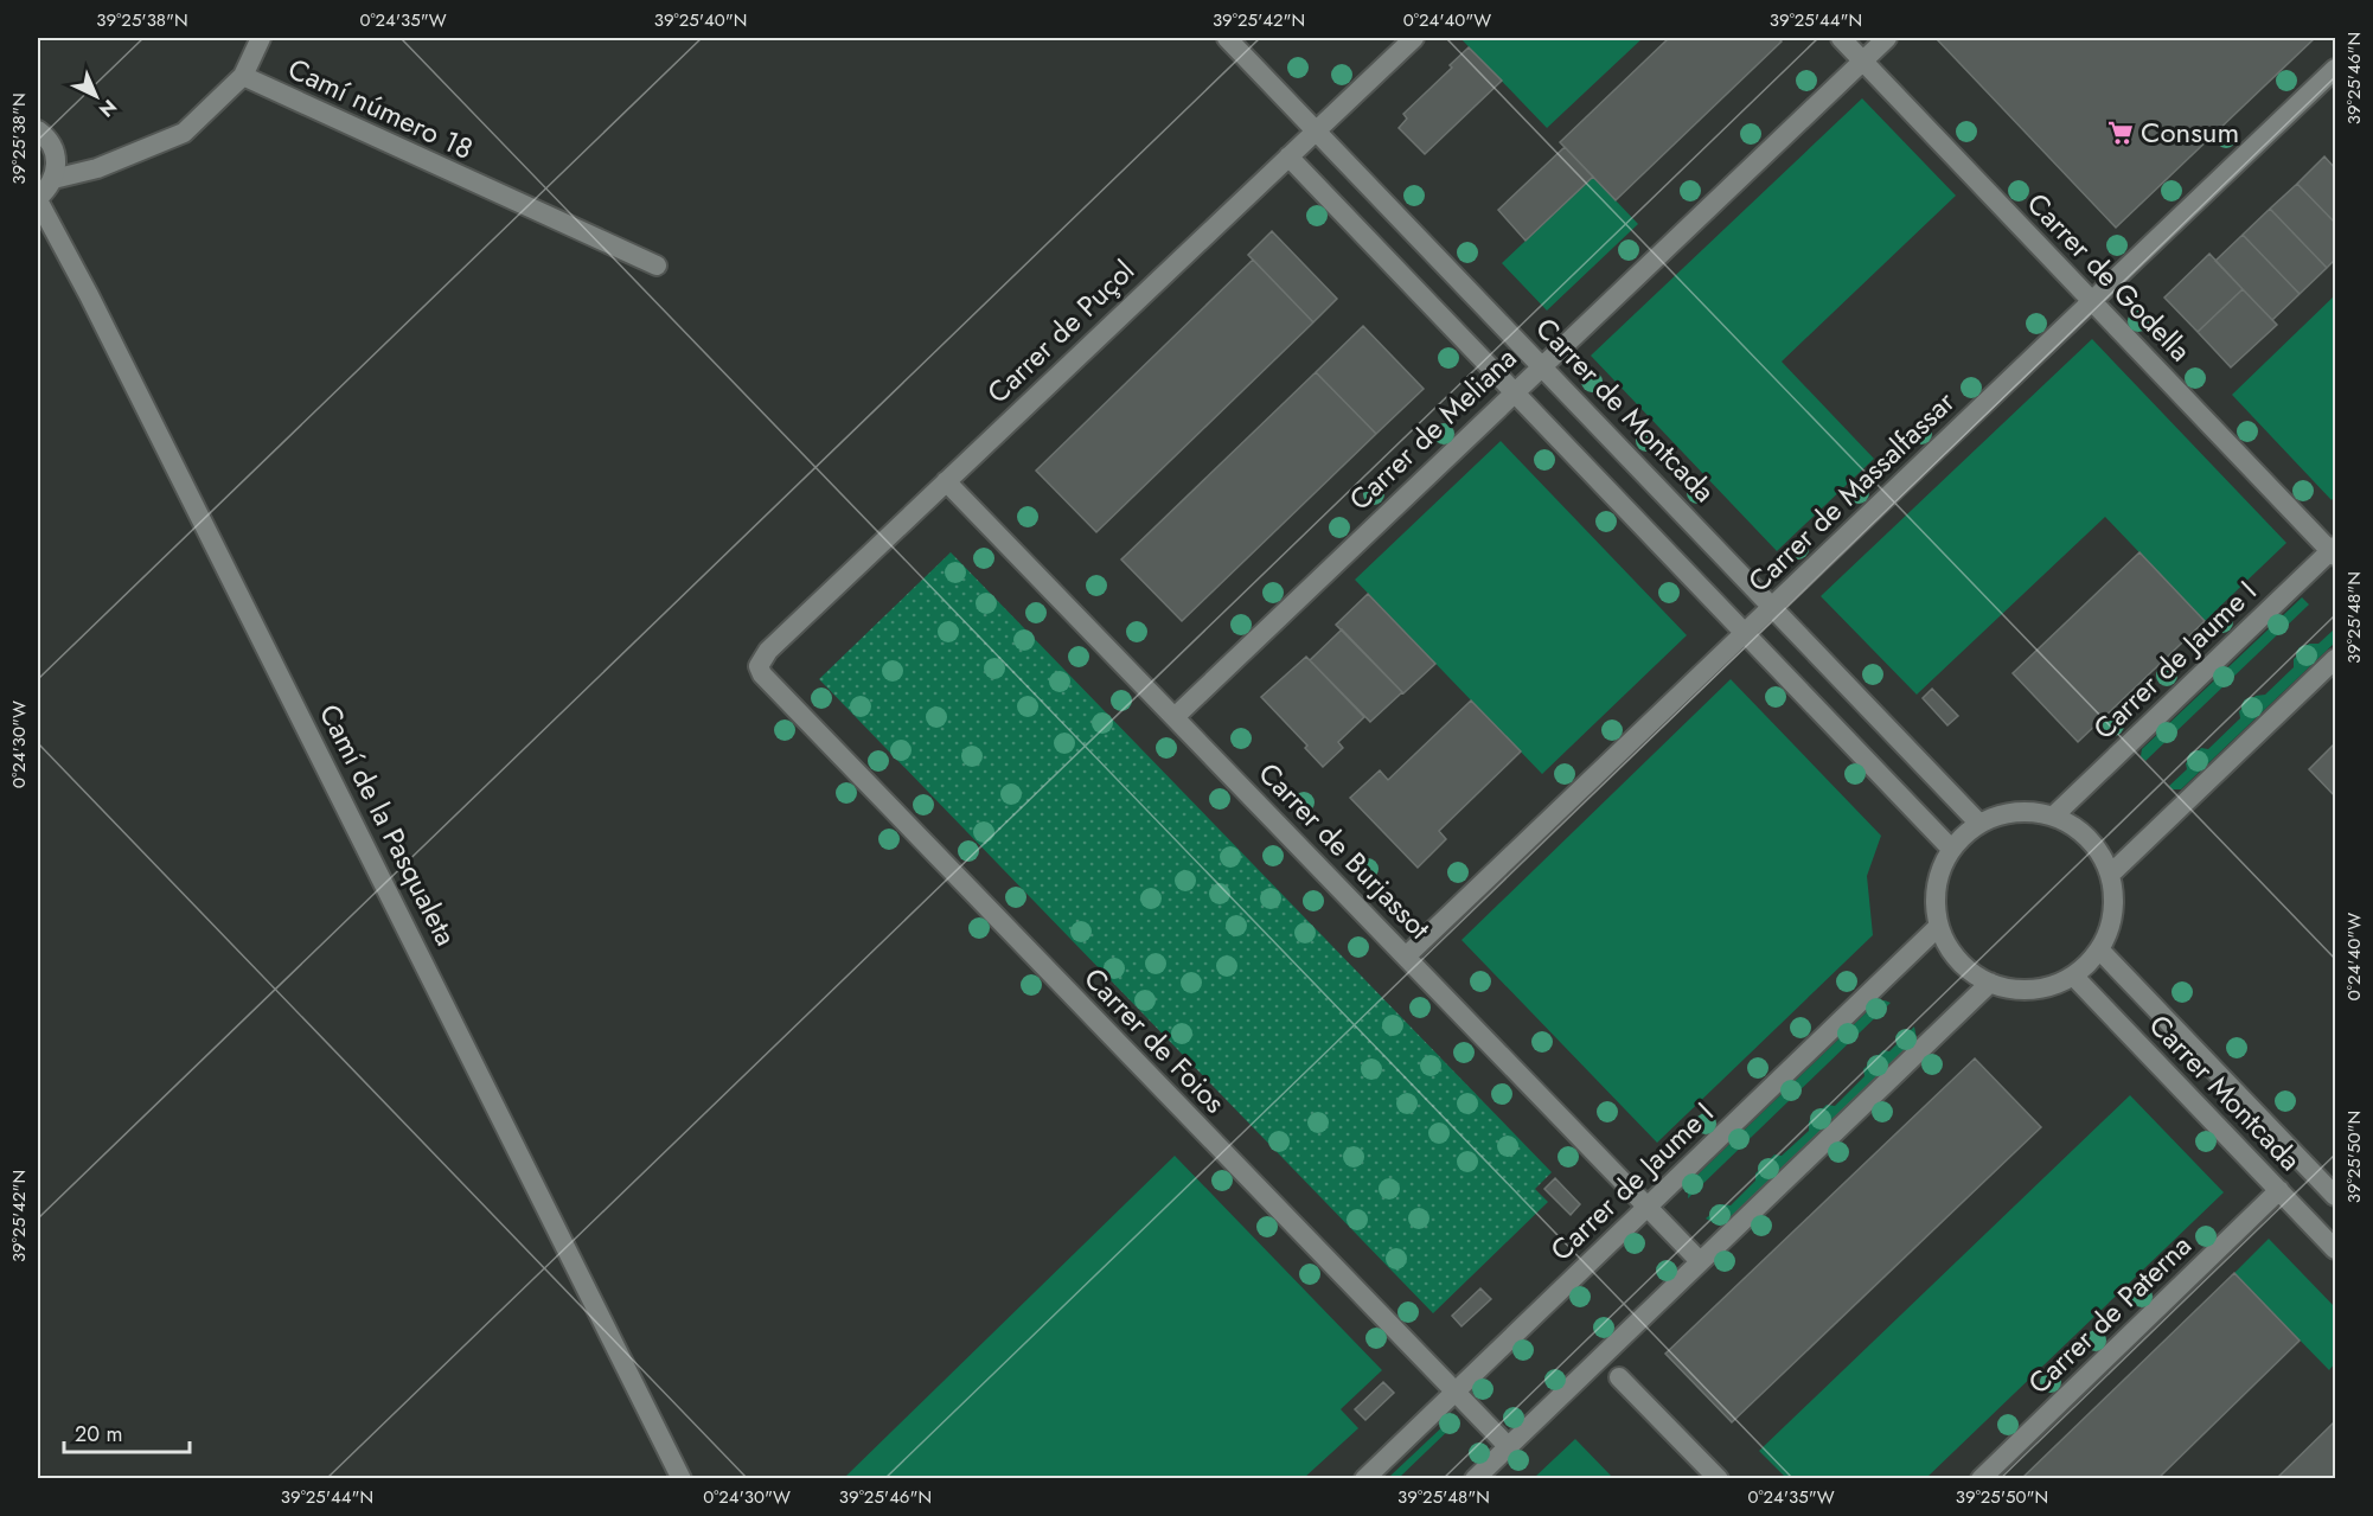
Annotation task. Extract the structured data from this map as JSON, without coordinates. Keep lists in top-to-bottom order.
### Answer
{
  "streets": {
    "street": [
      "Camí número 18",
      "Carrer de Godella",
      "Carrer de Puçol",
      "Carrer de Montcada",
      "Carrer de Meliana",
      "Carrer de Massalfassar",
      "Carrer de Jaume I",
      "Camí de la Pasqualeta",
      "Carrer de Burjassot",
      "Carrer de Foios",
      "Carrer Montcada",
      "Carrer de Paterna"
    ]
  },
  "crossings": [
    ["Camí número 18", "Camí de la Pasqualeta"],
    ["Carrer de Godella", "Carrer de Meliana"],
    ["Carrer de Godella", "Carrer de Massalfassar"],
    ["Carrer de Godella", "Carrer de Jaume I"],
    ["Carrer de Puçol", "Carrer de Montcada"],
    ["Carrer de Puçol", "Carrer de Burjassot"],
    ["Carrer de Puçol", "Carrer de Foios"],
    ["Carrer de Montcada", "Carrer de Meliana"],
    ["Carrer de Montcada", "Carrer de Massalfassar"],
    ["Carrer de Montcada", "Carrer de Jaume I"],
    ["Carrer de Montcada", "Carrer Montcada"],
    ["Carrer de Meliana", "Carrer de Burjassot"],
    ["Carrer de Massalfassar", "Carrer de Burjassot"],
    ["Carrer de Jaume I", "Carrer de Burjassot"],
    ["Carrer de Jaume I", "Carrer de Foios"],
    ["Carrer de Jaume I", "Carrer Montcada"],
    ["Carrer Montcada", "Carrer de Paterna"]
  ],
  "places": {
    "supermarket": ["Consum"]
  },
  "scale_bar": "20 m",
  "north": "bottom right",
  "coordinates": [
    "39°25'38\"N",
    "0°24'35\"W",
    "39°25'40\"N",
    "39°25'42\"N",
    "0°24'40\"W",
    "39°25'44\"N",
    "39°25'46\"N",
    "39°25'48\"N",
    "0°24'30\"W",
    "39°25'50\"N"
  ]
}
